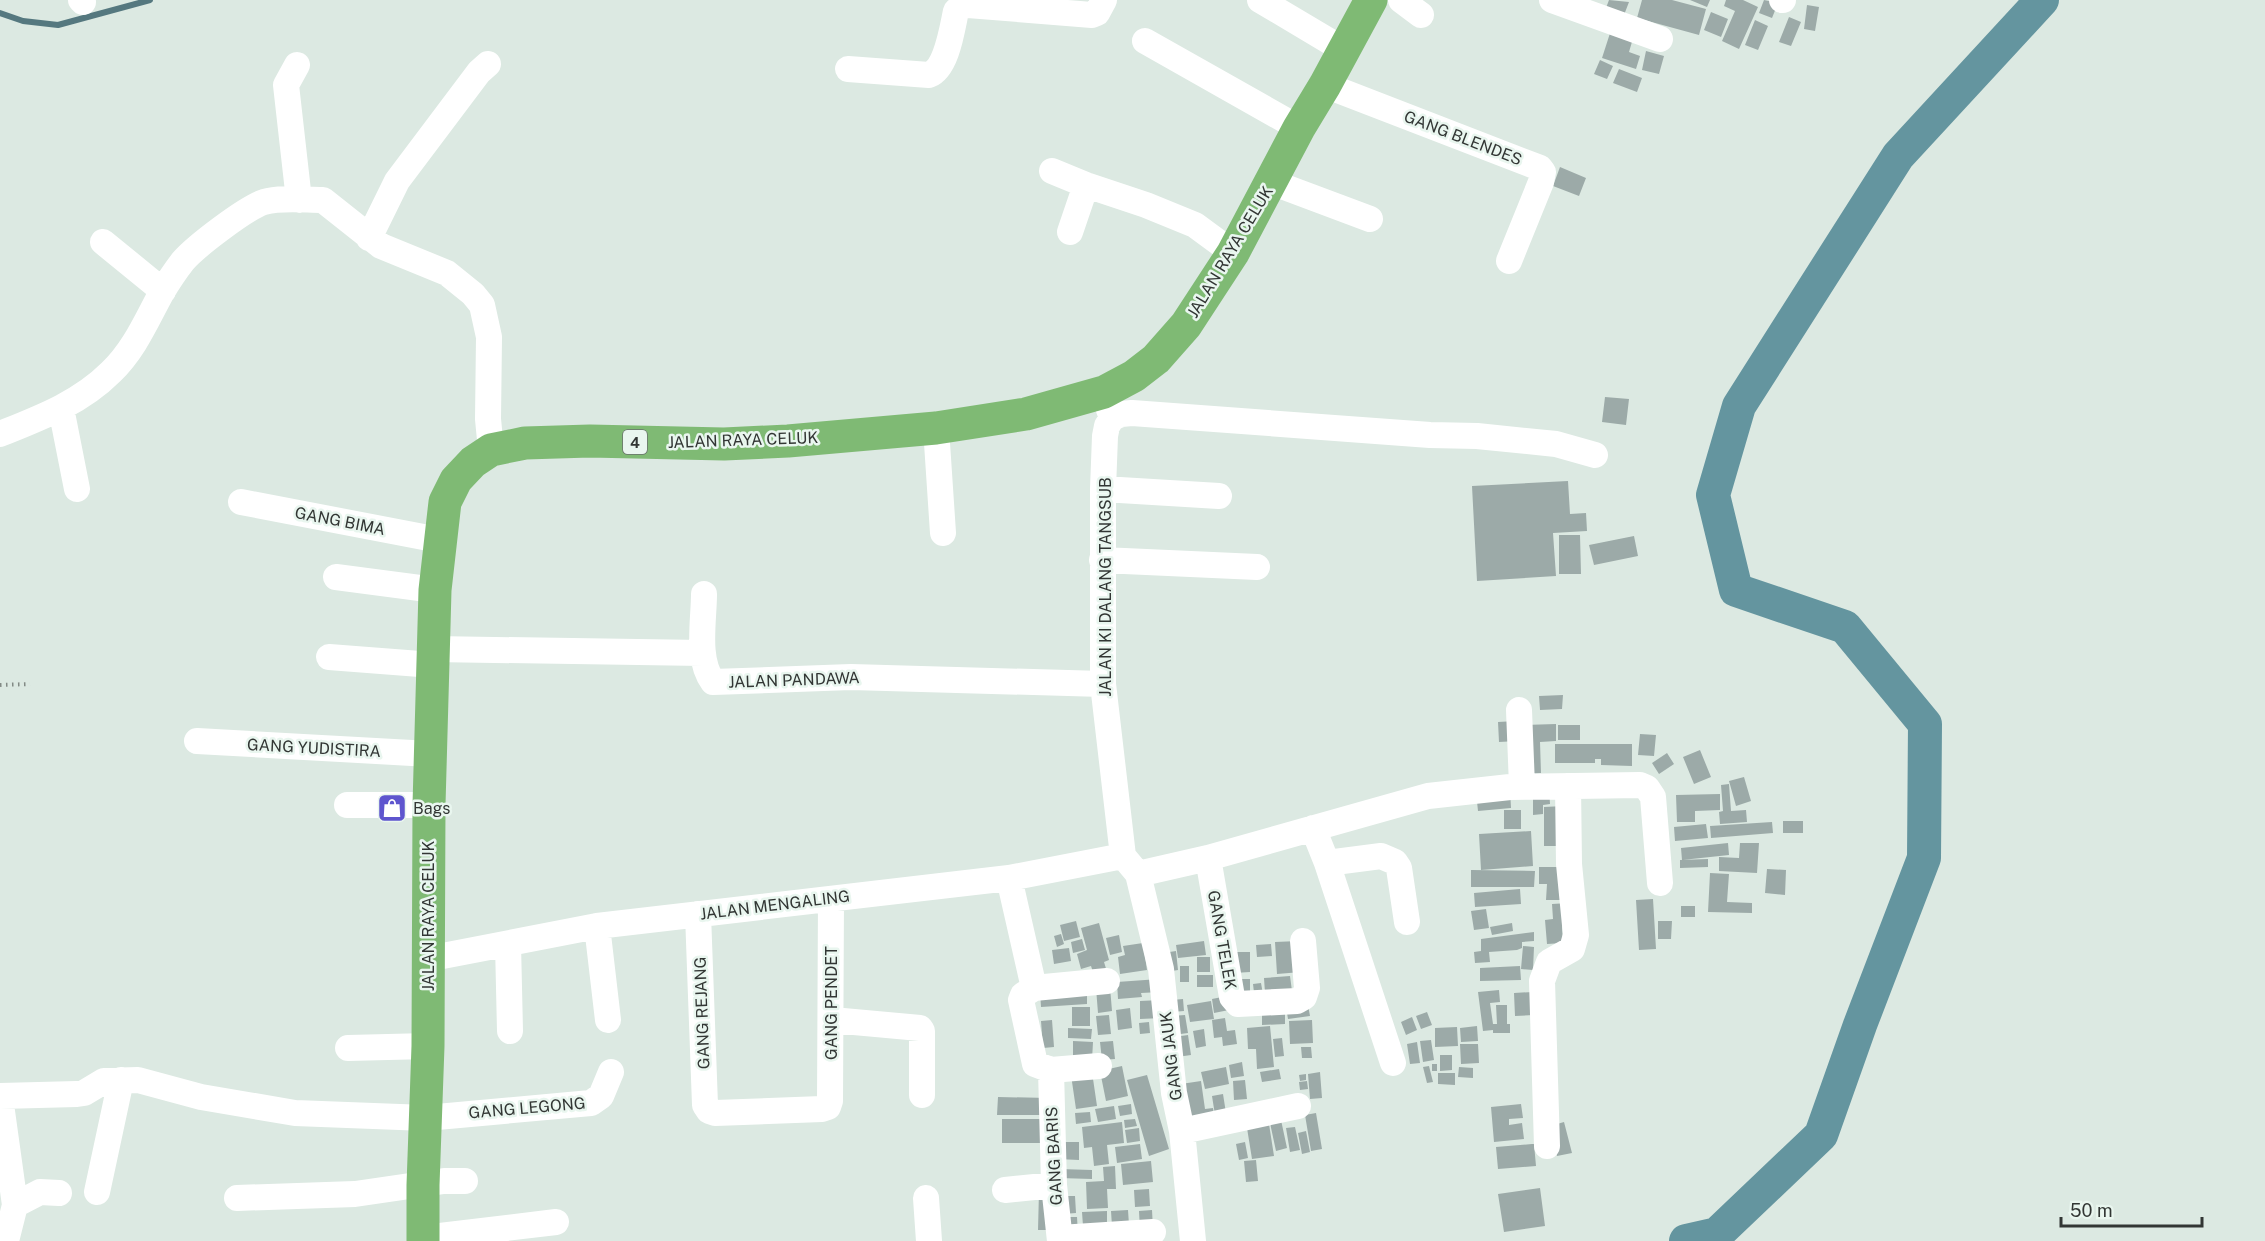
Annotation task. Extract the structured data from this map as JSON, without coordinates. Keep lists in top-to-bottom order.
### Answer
{
  "streets": {
    "highway": ["JALAN RAYA CELUK", "4"],
    "street": [
      "GANG BLENDES",
      "GANG BIMA",
      "JALAN KI DALANG TANGSUB",
      "JALAN PANDAWA",
      "GANG YUDISTIRA",
      "JALAN MENGALING",
      "GANG TELEK",
      "GANG PENDET",
      "GANG REJANG",
      "GANG JAUK",
      "GANG LEGONG",
      "GANG BARIS"
    ]
  },
  "crossings": [
    ["GANG BLENDES", "JALAN RAYA CELUK"],
    ["JALAN RAYA CELUK", "GANG BIMA"],
    ["JALAN RAYA CELUK", "JALAN KI DALANG TANGSUB"],
    ["JALAN RAYA CELUK", "GANG YUDISTIRA"],
    ["JALAN RAYA CELUK", "JALAN MENGALING"],
    ["JALAN RAYA CELUK", "GANG LEGONG"],
    ["JALAN KI DALANG TANGSUB", "JALAN PANDAWA"],
    ["JALAN KI DALANG TANGSUB", "JALAN MENGALING"],
    ["JALAN KI DALANG TANGSUB", "GANG JAUK"],
    ["JALAN MENGALING", "GANG TELEK"],
    ["JALAN MENGALING", "GANG PENDET"],
    ["JALAN MENGALING", "GANG REJANG"],
    ["JALAN MENGALING", "GANG JAUK"],
    ["GANG PENDET", "GANG REJANG"]
  ],
  "places": {
    "shop": ["Bags"]
  },
  "scale_bar": "50 m"
}
